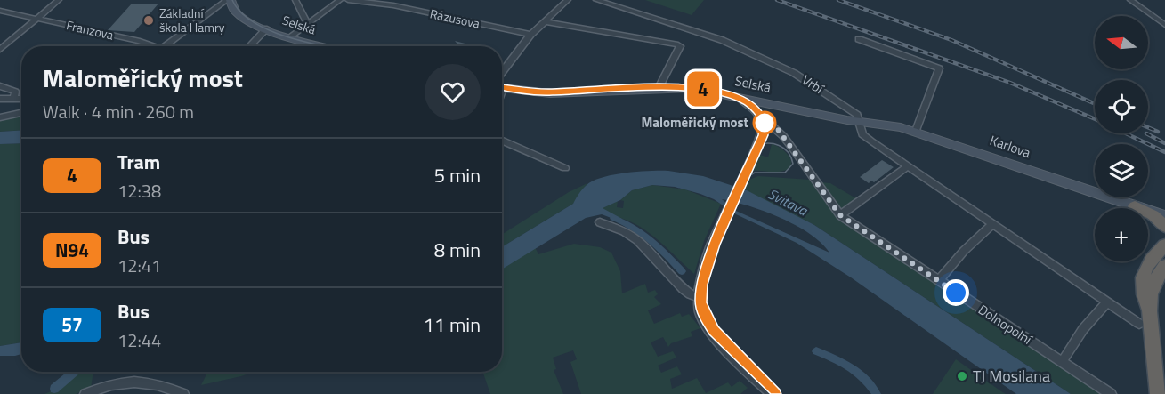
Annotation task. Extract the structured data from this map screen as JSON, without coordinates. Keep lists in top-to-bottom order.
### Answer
{
  "streets": {
    "main road": ["Selská", "Karlova"],
    "street": [
      "Rázusova",
      "Franzova",
      "Vrbí",
      "Dolnopolní"
    ]
  },
  "crossings": [
    ["Selská", "Vrbí"],
    ["Selská", "Karlova"],
    ["Selská", "Dolnopolní"]
  ],
  "water": ["Svitava"],
  "places": ["Základní škola Hamry", "Maloměřický most", "TJ Mosilana"],
  "lines": ["tram line 4"],
  "north": "left",
  "page": {
    "on_map": "4",
    "map_buttons": "+",
    "heading": ["Maloměřický most", "Walk · 4 min · 260 m"],
    "list": [
      {
        "mark": "4",
        "name": "Tram",
        "note": "12:38",
        "value": "5 min"
      },
      {
        "mark": "N94",
        "name": "Bus",
        "note": "12:41",
        "value": "8 min"
      },
      {
        "mark": "57",
        "name": "Bus",
        "note": "12:44",
        "value": "11 min"
      }
    ]
  }
}
